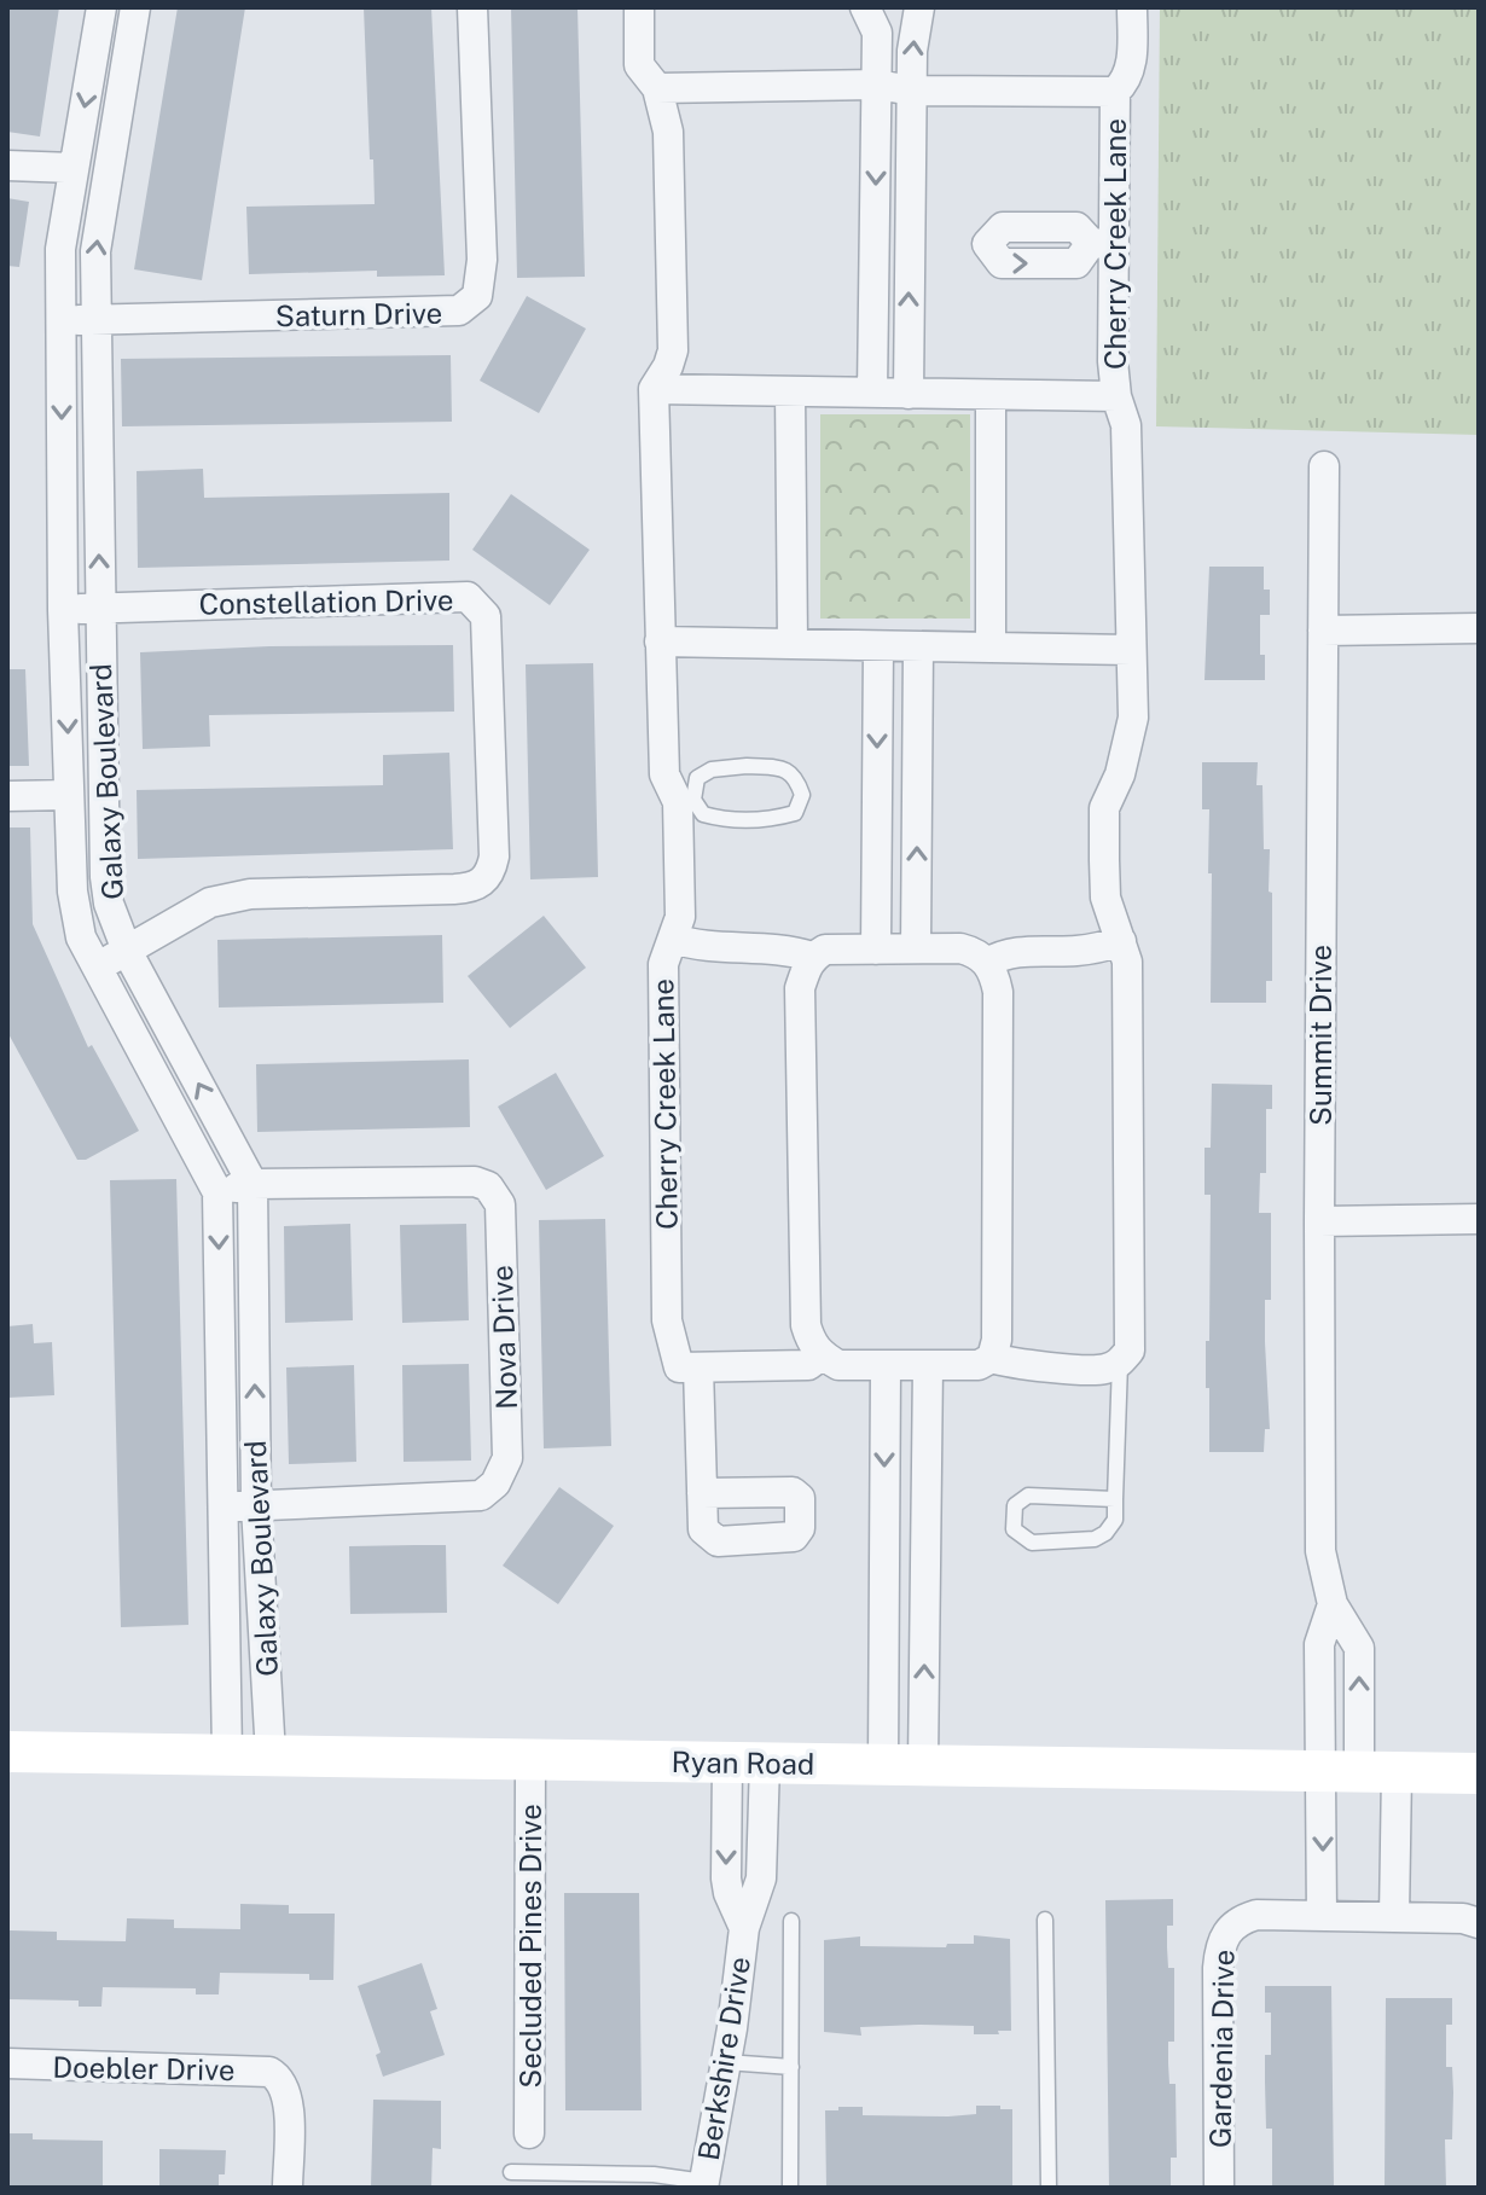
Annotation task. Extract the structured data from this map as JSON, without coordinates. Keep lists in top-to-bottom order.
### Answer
{
  "streets": {
    "main road": ["Ryan Road"],
    "street": [
      "Cherry Creek Lane",
      "Saturn Drive",
      "Constellation Drive",
      "Galaxy Boulevard",
      "Summit Drive",
      "Nova Drive",
      "Secluded Pines Drive",
      "Gardenia Drive",
      "Berkshire Drive",
      "Doebler Drive"
    ]
  },
  "crossings": [
    ["Saturn Drive", "Galaxy Boulevard"],
    ["Constellation Drive", "Galaxy Boulevard"],
    ["Galaxy Boulevard", "Nova Drive"],
    ["Galaxy Boulevard", "Ryan Road"],
    ["Summit Drive", "Ryan Road"],
    ["Ryan Road", "Secluded Pines Drive"],
    ["Ryan Road", "Berkshire Drive"]
  ]
}
